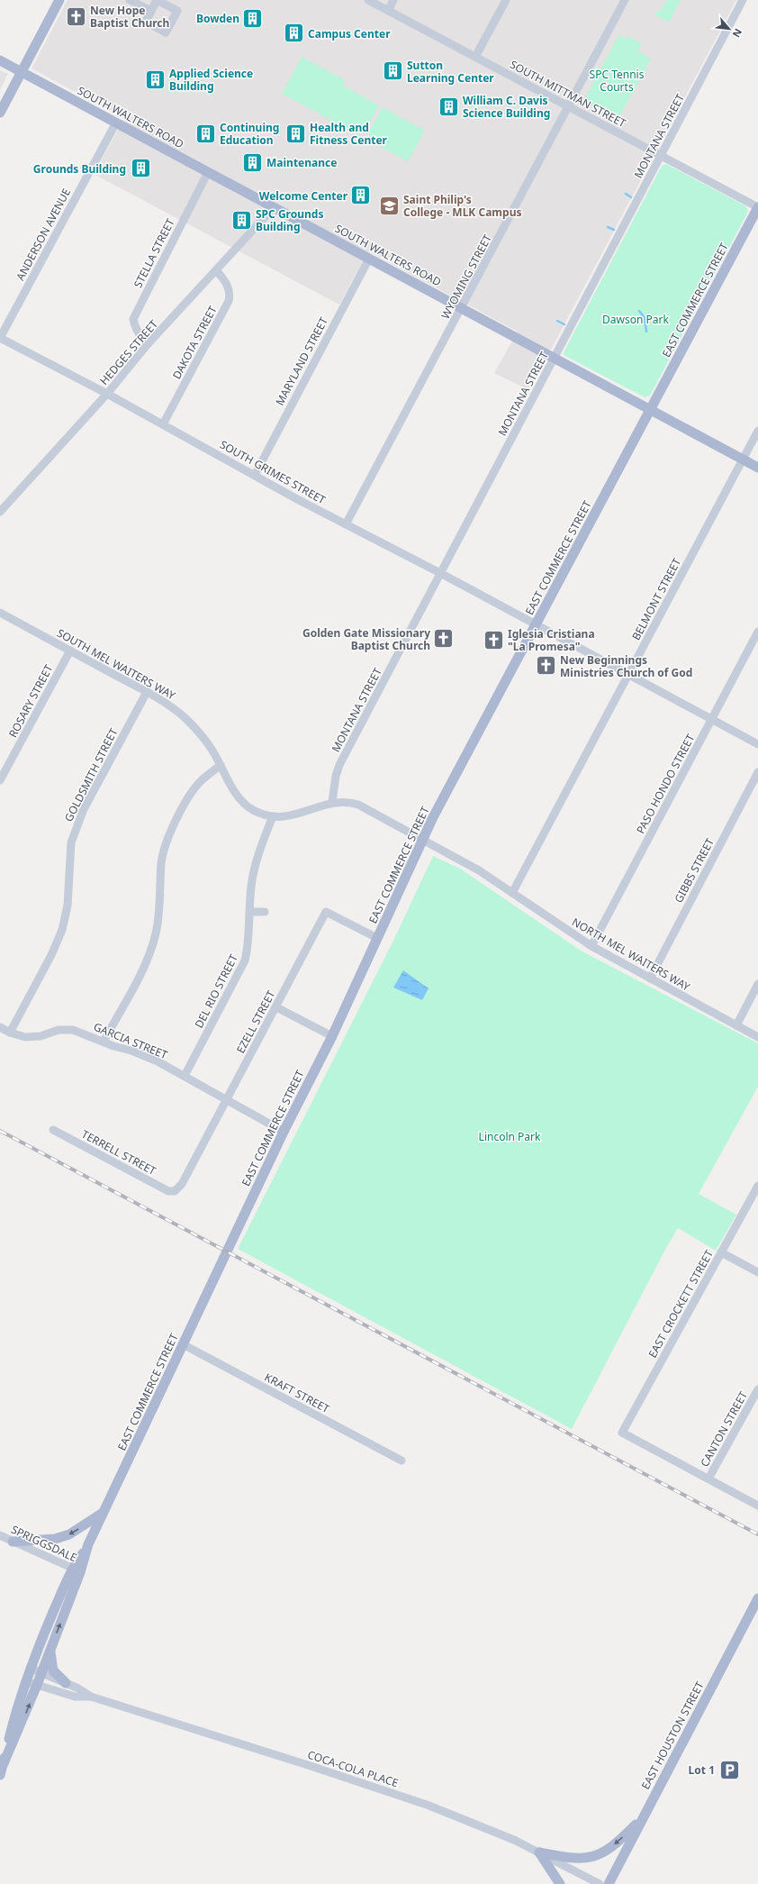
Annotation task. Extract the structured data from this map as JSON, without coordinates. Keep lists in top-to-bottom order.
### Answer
{
  "streets": {
    "main road": ["SOUTH WALTERS ROAD", "EAST COMMERCE STREET", "EAST HOUSTON STREET"],
    "street": [
      "SOUTH MITTMAN STREET",
      "MONTANA STREET",
      "ANDERSON AVENUE",
      "STELLA STREET",
      "WYOMING STREET",
      "DAKOTA STREET",
      "HEDGES STREET",
      "MARYLAND STREET",
      "SOUTH GRIMES STREET",
      "BELMONT STREET",
      "SOUTH MEL WAITERS WAY",
      "ROSARY STREET",
      "GOLDSMITH STREET",
      "PASO HONDO STREET",
      "GIBBS STREET",
      "NORTH MEL WAITERS WAY",
      "DEL RIO STREET",
      "EZELL STREET",
      "GARCIA STREET",
      "TERRELL STREET",
      "EAST CROCKETT STREET",
      "KRAFT STREET",
      "CANTON STREET",
      "SPRIGGSDALE",
      "COCA-COLA PLACE"
    ]
  },
  "crossings": [
    ["SOUTH MITTMAN STREET", "MONTANA STREET"],
    ["SOUTH MITTMAN STREET", "WYOMING STREET"],
    ["SOUTH MITTMAN STREET", "EAST COMMERCE STREET"],
    ["SOUTH WALTERS ROAD", "MONTANA STREET"],
    ["SOUTH WALTERS ROAD", "ANDERSON AVENUE"],
    ["SOUTH WALTERS ROAD", "STELLA STREET"],
    ["SOUTH WALTERS ROAD", "WYOMING STREET"],
    ["SOUTH WALTERS ROAD", "EAST COMMERCE STREET"],
    ["SOUTH WALTERS ROAD", "HEDGES STREET"],
    ["SOUTH WALTERS ROAD", "MARYLAND STREET"],
    ["SOUTH WALTERS ROAD", "BELMONT STREET"],
    ["MONTANA STREET", "SOUTH GRIMES STREET"],
    ["MONTANA STREET", "SOUTH MEL WAITERS WAY"],
    ["ANDERSON AVENUE", "SOUTH GRIMES STREET"],
    ["STELLA STREET", "HEDGES STREET"],
    ["WYOMING STREET", "SOUTH GRIMES STREET"],
    ["EAST COMMERCE STREET", "SOUTH GRIMES STREET"],
    ["EAST COMMERCE STREET", "SOUTH MEL WAITERS WAY"],
    ["EAST COMMERCE STREET", "NORTH MEL WAITERS WAY"],
    ["EAST COMMERCE STREET", "EZELL STREET"],
    ["EAST COMMERCE STREET", "GARCIA STREET"],
    ["EAST COMMERCE STREET", "KRAFT STREET"],
    ["EAST COMMERCE STREET", "SPRIGGSDALE"],
    ["EAST COMMERCE STREET", "COCA-COLA PLACE"],
    ["DAKOTA STREET", "HEDGES STREET"],
    ["DAKOTA STREET", "SOUTH GRIMES STREET"],
    ["HEDGES STREET", "SOUTH GRIMES STREET"],
    ["MARYLAND STREET", "SOUTH GRIMES STREET"],
    ["SOUTH GRIMES STREET", "BELMONT STREET"],
    ["SOUTH GRIMES STREET", "PASO HONDO STREET"],
    ["BELMONT STREET", "NORTH MEL WAITERS WAY"],
    ["SOUTH MEL WAITERS WAY", "ROSARY STREET"],
    ["SOUTH MEL WAITERS WAY", "GOLDSMITH STREET"],
    ["SOUTH MEL WAITERS WAY", "NORTH MEL WAITERS WAY"],
    ["SOUTH MEL WAITERS WAY", "DEL RIO STREET"],
    ["GOLDSMITH STREET", "GARCIA STREET"],
    ["PASO HONDO STREET", "NORTH MEL WAITERS WAY"],
    ["GIBBS STREET", "NORTH MEL WAITERS WAY"],
    ["DEL RIO STREET", "GARCIA STREET"],
    ["EZELL STREET", "GARCIA STREET"],
    ["EZELL STREET", "TERRELL STREET"],
    ["EAST CROCKETT STREET", "CANTON STREET"]
  ],
  "parks": ["SPC Tennis Courts", "Dawson Park", "Lincoln Park"],
  "places": {
    "church": [
      "New Hope Baptist Church",
      "Golden Gate Missionary Baptist Church",
      "Iglesia Cristiana \"La Promesa\"",
      "New Beginnings Ministries Church of God"
    ],
    "building": [
      "Bowden",
      "Campus Center",
      "Sutton Learning Center",
      "Applied Science Building",
      "William C. Davis Science Building",
      "Continuing Education",
      "Health and Fitness Center",
      "Maintenance",
      "Grounds Building",
      "Welcome Center",
      "SPC Grounds Building"
    ],
    "school or university": ["Saint Philip's College - MLK Campus"],
    "parking": ["Lot 1"]
  },
  "north": "bottom right"
}
